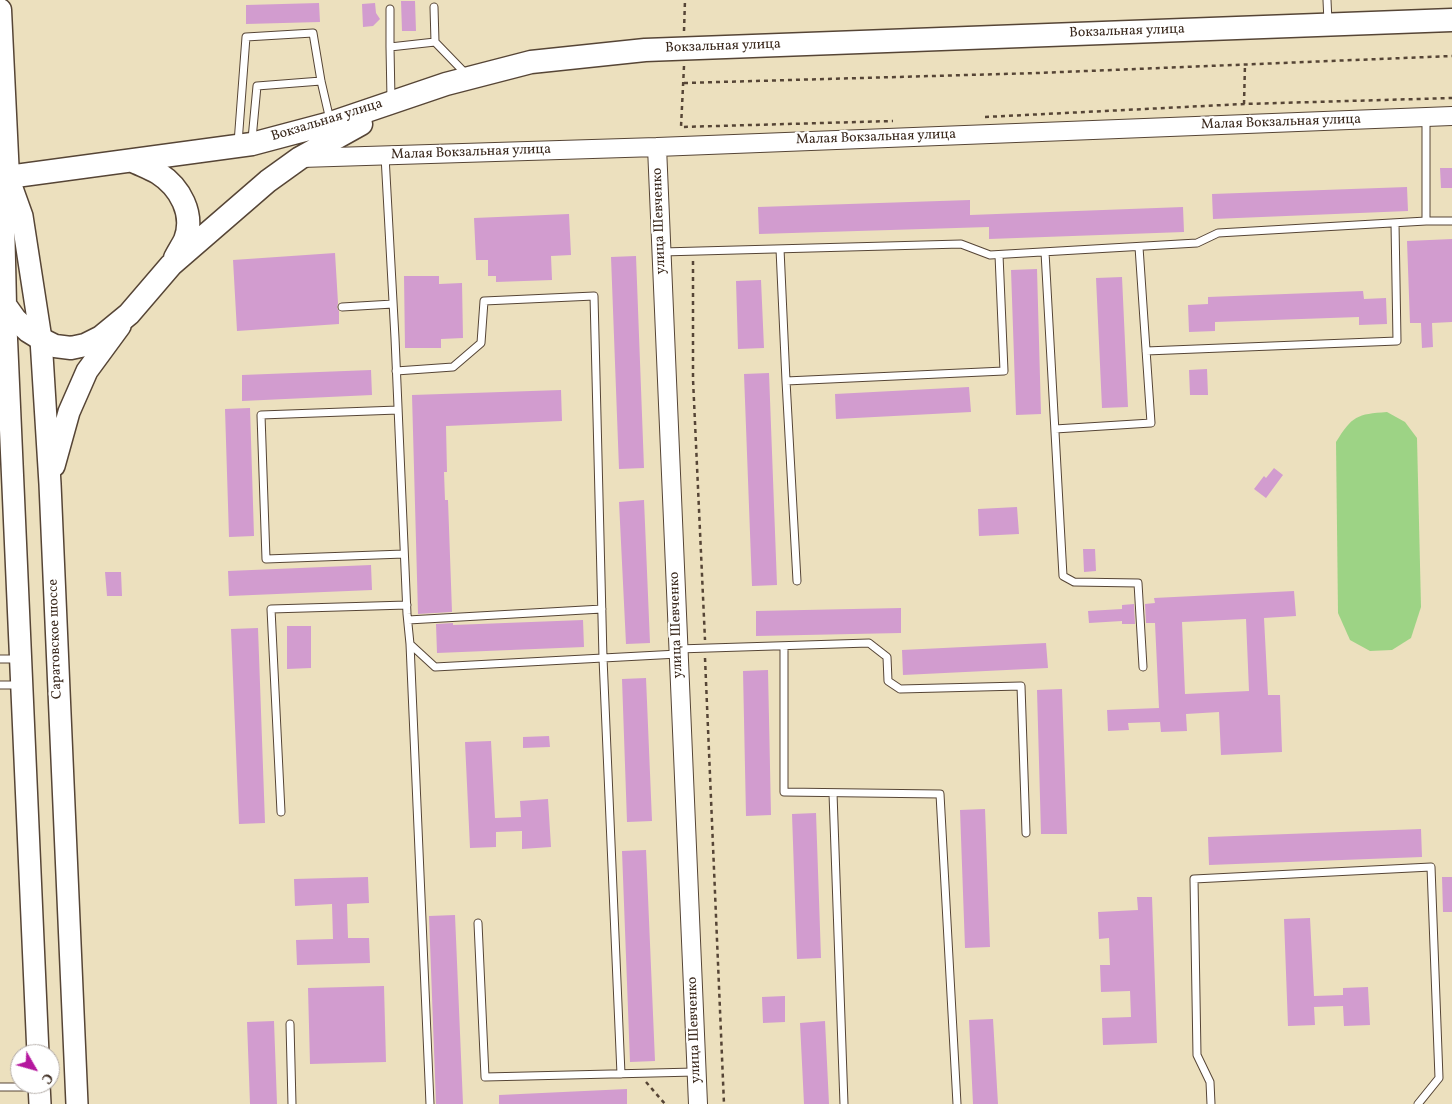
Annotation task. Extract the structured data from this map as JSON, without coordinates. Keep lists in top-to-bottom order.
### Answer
{
  "streets": {
    "highway": ["Вокзальная улица", "Саратовское шоссе"],
    "street": ["Малая Вокзальная улица", "улица Шевченко"]
  },
  "crossings": [
    ["Вокзальная улица", "Саратовское шоссе"],
    ["Малая Вокзальная улица", "улица Шевченко"]
  ],
  "north": "bottom right"
}
